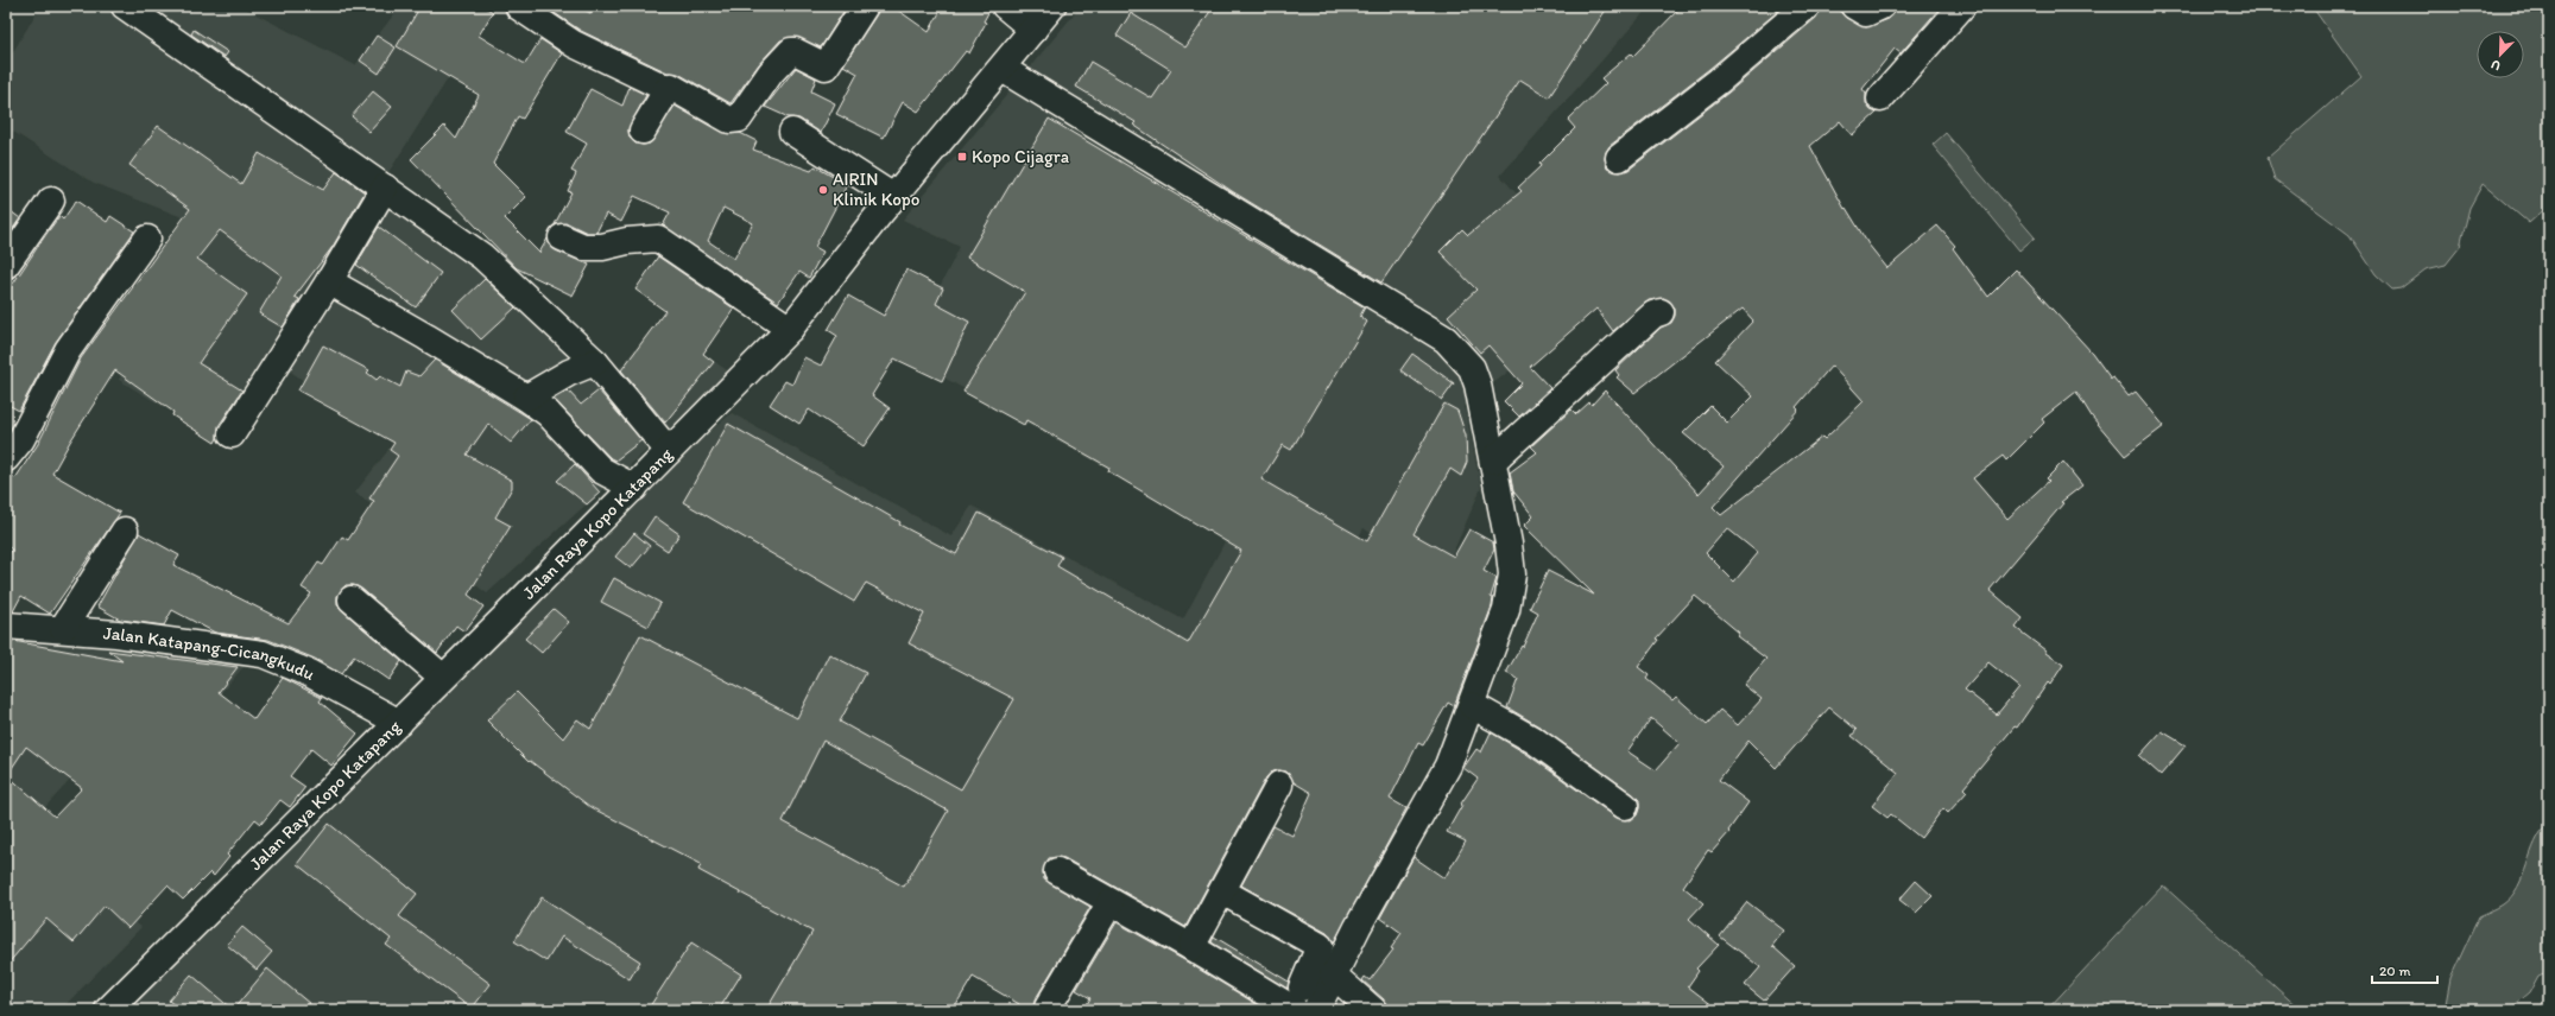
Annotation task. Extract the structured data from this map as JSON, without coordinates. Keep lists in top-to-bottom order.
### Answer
{
  "streets": {
    "street": ["Jalan Raya Kopo Katapang", "Jalan Katapang-Cicangkudu"]
  },
  "crossings": [
    ["Jalan Raya Kopo Katapang", "Jalan Katapang-Cicangkudu"]
  ],
  "places": {
    "transit": ["Kopo Cijagra"],
    "other": ["AIRIN Klinik Kopo"]
  },
  "scale_bar": "20 m",
  "north": "bottom left"
}
